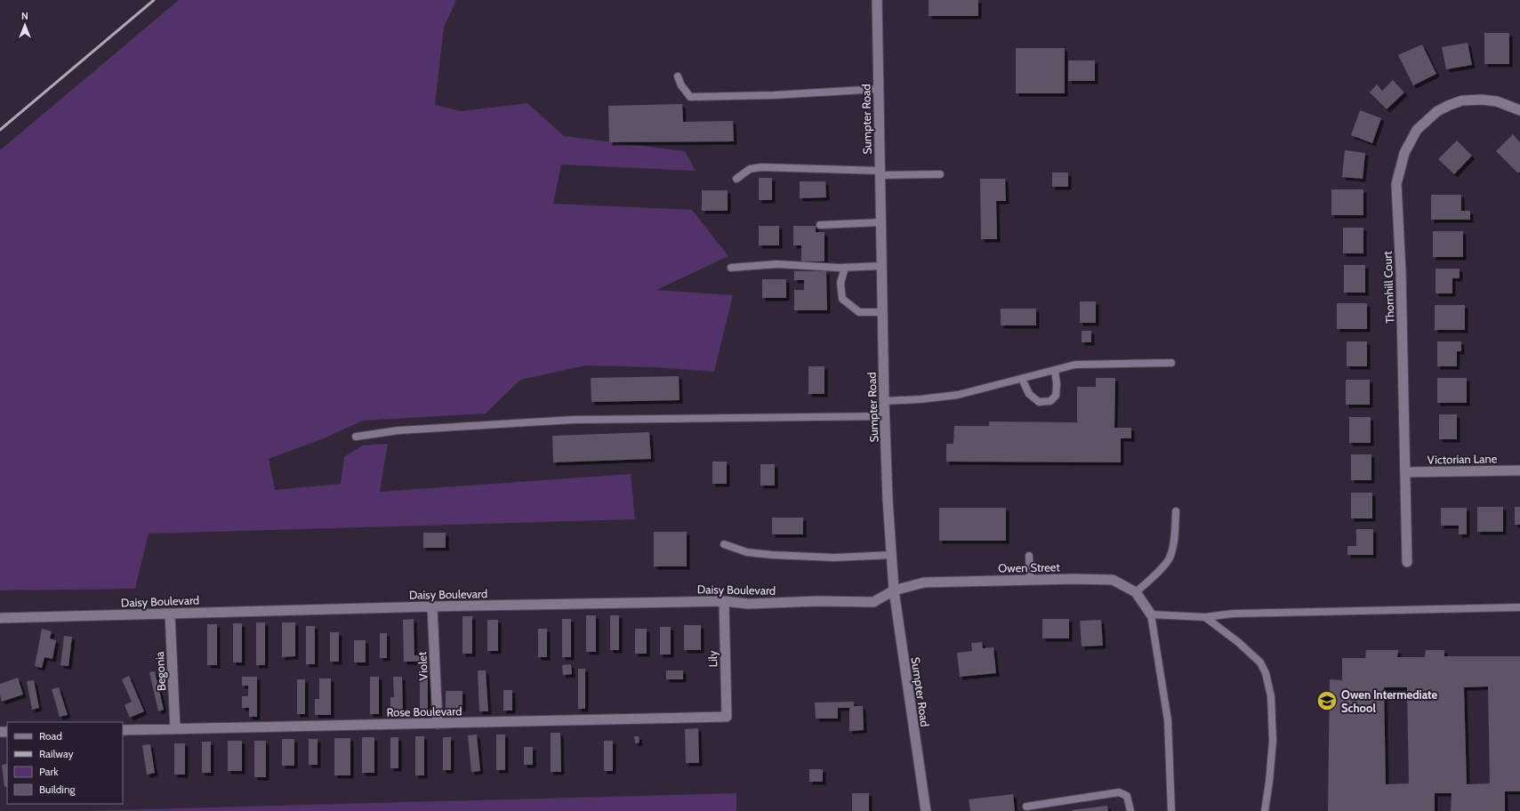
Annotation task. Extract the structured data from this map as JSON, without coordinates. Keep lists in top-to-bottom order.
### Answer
{
  "streets": {
    "street": [
      "Sumpter Road",
      "Thornhill Court",
      "Victorian Lane",
      "Owen Street",
      "Daisy Boulevard",
      "Lily",
      "Violet",
      "Begonia",
      "Rose Boulevard"
    ]
  },
  "crossings": [
    ["Sumpter Road", "Owen Street"],
    ["Sumpter Road", "Daisy Boulevard"],
    ["Thornhill Court", "Victorian Lane"],
    ["Owen Street", "Daisy Boulevard"],
    ["Daisy Boulevard", "Lily"],
    ["Daisy Boulevard", "Violet"],
    ["Daisy Boulevard", "Begonia"],
    ["Lily", "Rose Boulevard"],
    ["Violet", "Rose Boulevard"],
    ["Begonia", "Rose Boulevard"]
  ],
  "places": {
    "school or university": ["Owen Intermediate School"]
  },
  "legend": [
    "Road",
    "Railway",
    "Park",
    "Building"
  ],
  "north": "top"
}
